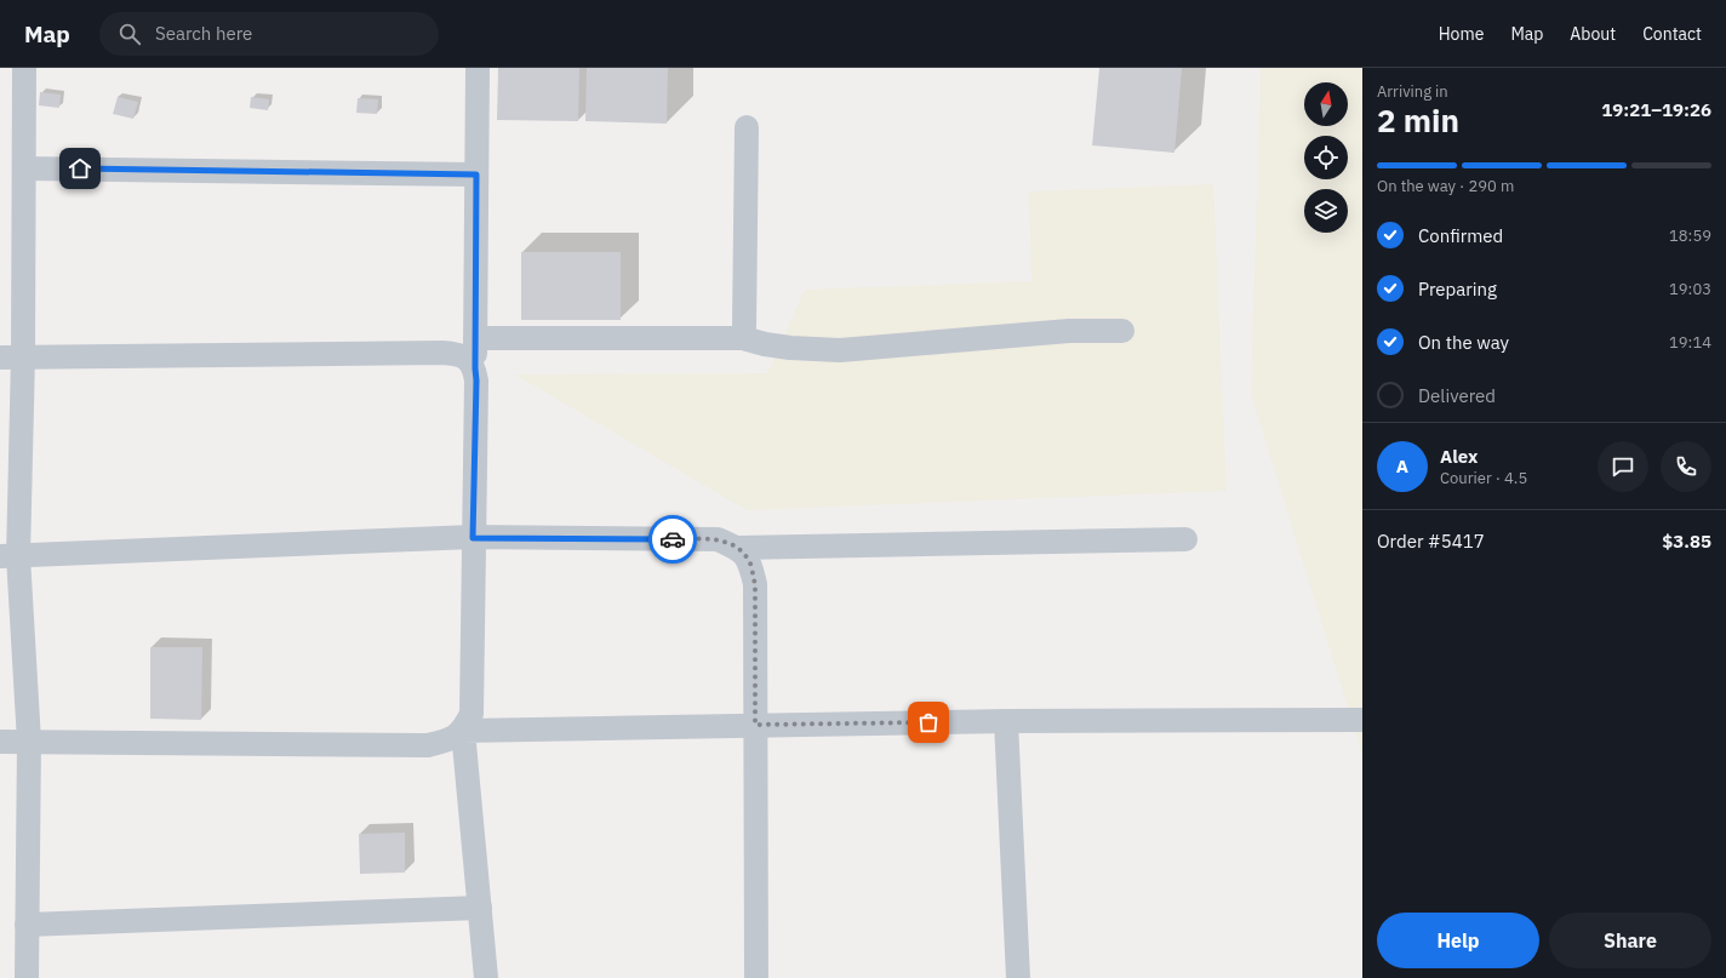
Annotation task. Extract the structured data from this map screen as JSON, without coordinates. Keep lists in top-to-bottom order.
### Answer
{
  "north": "top",
  "page": {
    "header": "Map",
    "search": "Search here",
    "nav": [
      "Home",
      "Map",
      "About",
      "Contact"
    ],
    "heading": ["2 min", "Arriving in", "19:21–19:26"],
    "panel": [
      "Alex",
      "Courier · 4.5",
      "Order #5417",
      "$3.85"
    ],
    "bar": "On the way · 290 m",
    "list": [
      ["Confirmed", "18:59"],
      ["Preparing", "19:03"],
      ["On the way", "19:14"],
      "Delivered"
    ],
    "round": "A",
    "buttons": ["Help", "Share"]
  }
}
